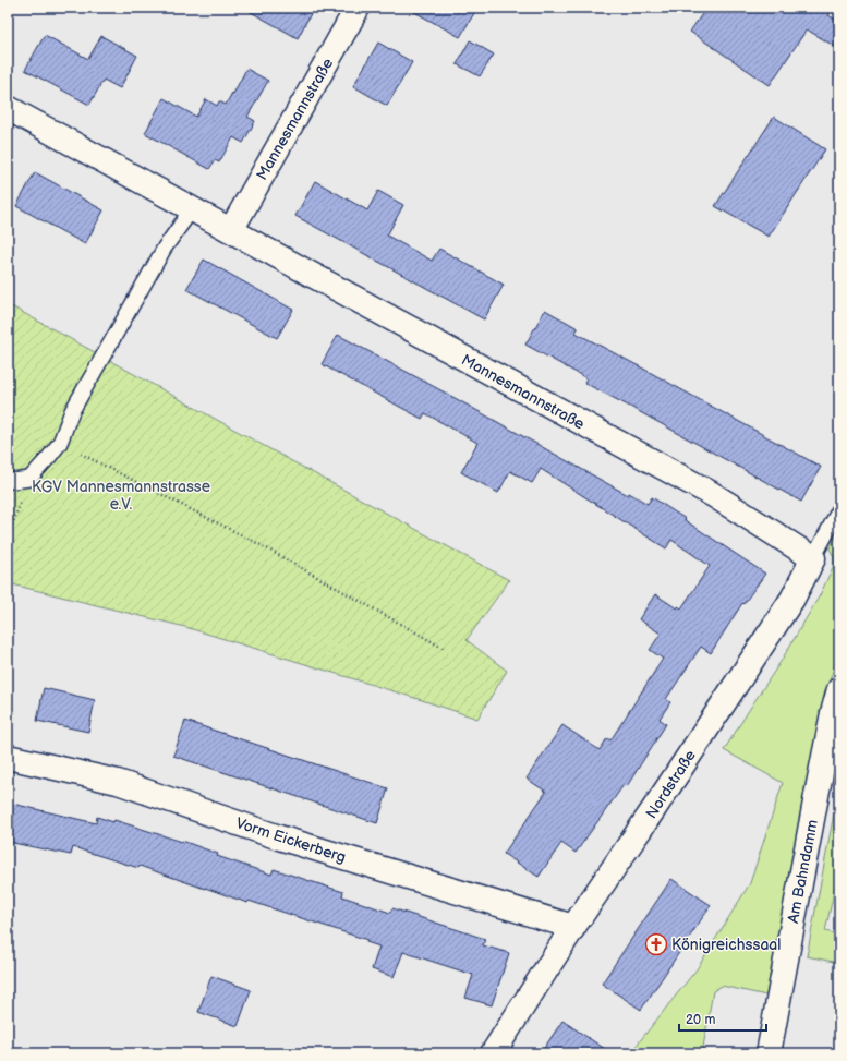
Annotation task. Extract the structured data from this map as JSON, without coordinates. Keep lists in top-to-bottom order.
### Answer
{
  "streets": {
    "street": [
      "Mannesmannstraße",
      "Nordstraße",
      "Vorm Eickerberg",
      "Am Bahndamm"
    ]
  },
  "crossings": [
    ["Mannesmannstraße", "Nordstraße"],
    ["Nordstraße", "Vorm Eickerberg"]
  ],
  "parks": ["KGV Mannesmannstrasse e.V."],
  "places": {
    "church": ["Königreichssaal"]
  },
  "scale_bar": "20 m"
}
